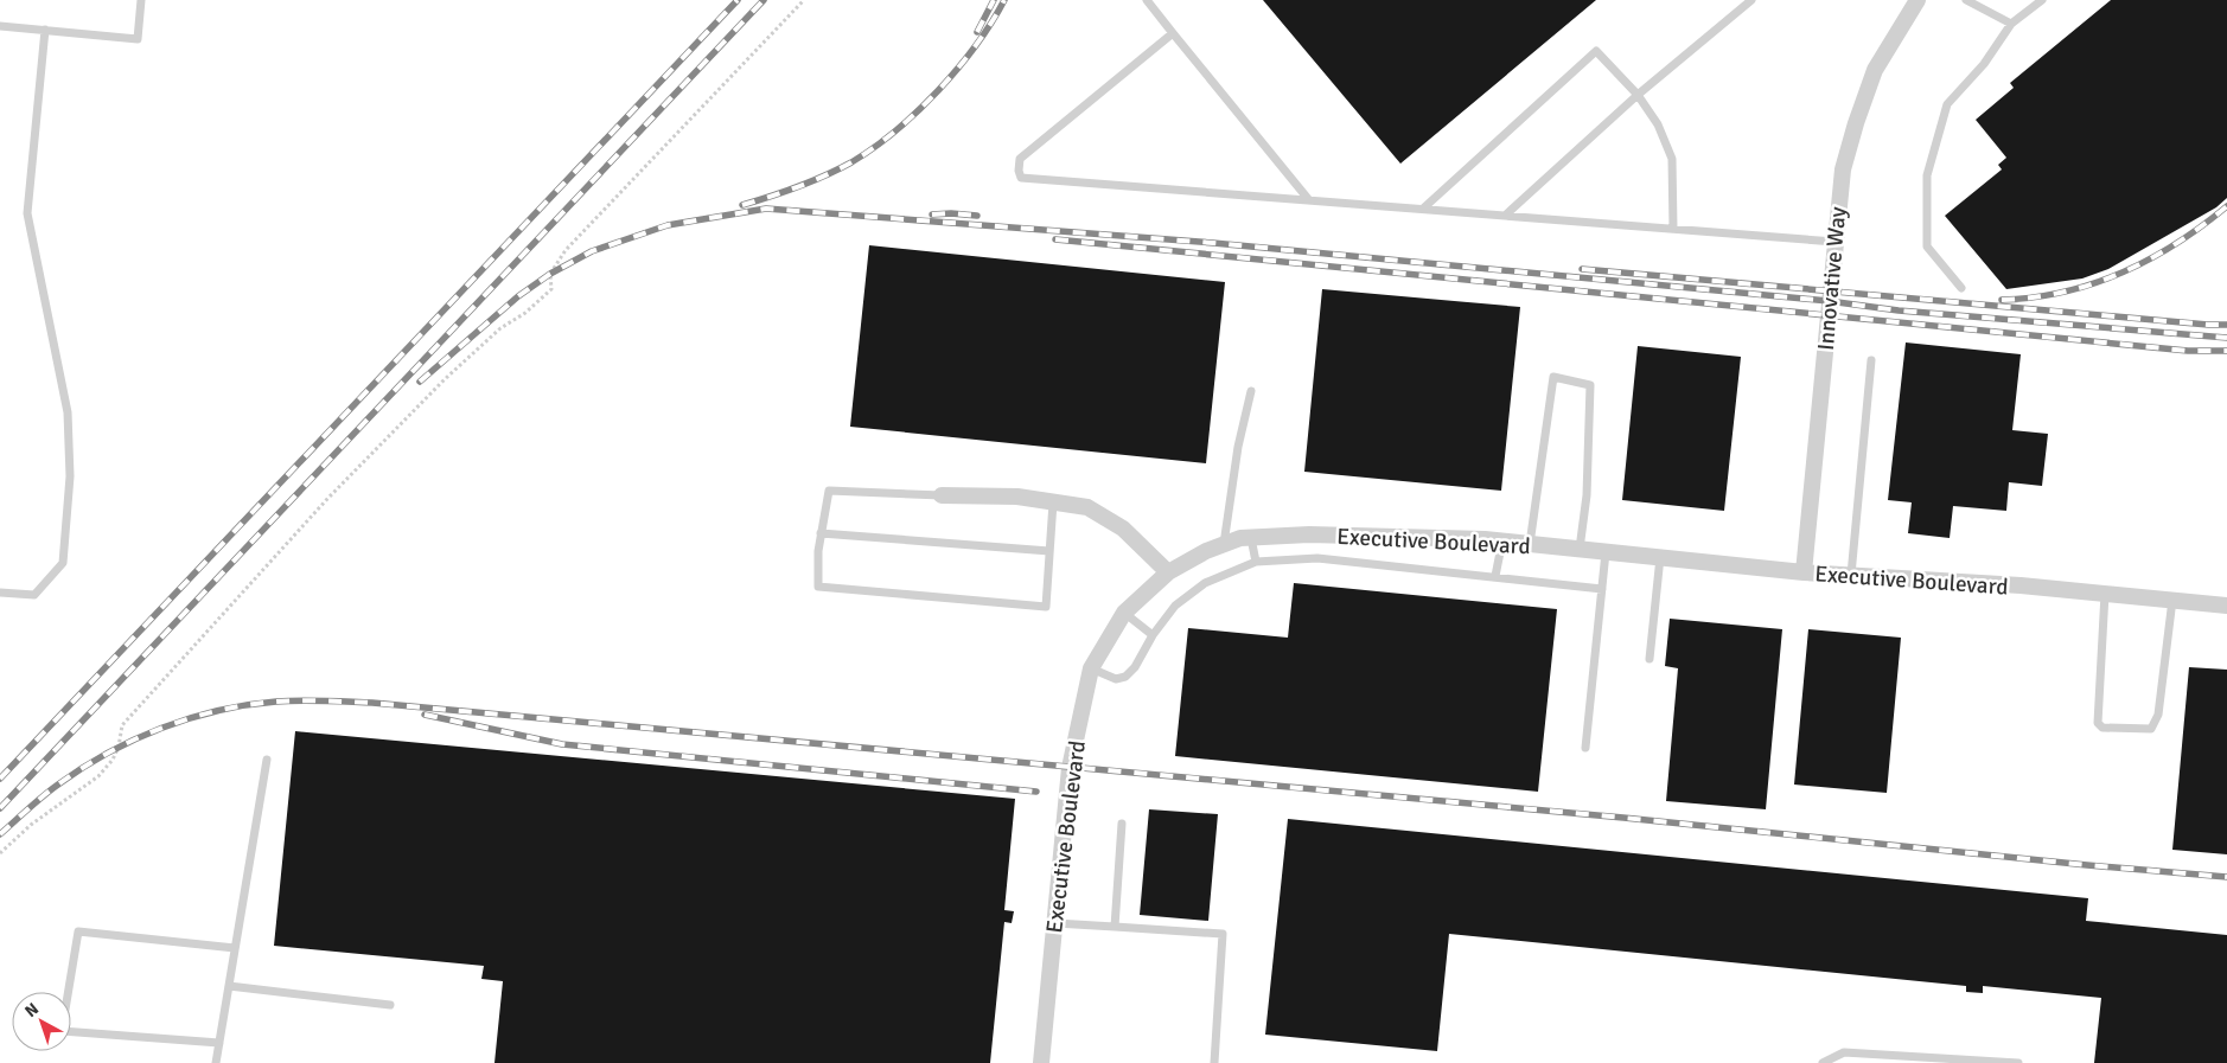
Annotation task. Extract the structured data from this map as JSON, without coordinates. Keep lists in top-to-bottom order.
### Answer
{
  "streets": {
    "street": ["Innovative Way", "Executive Boulevard"]
  },
  "crossings": [
    ["Innovative Way", "Executive Boulevard"]
  ],
  "north": "top left"
}
